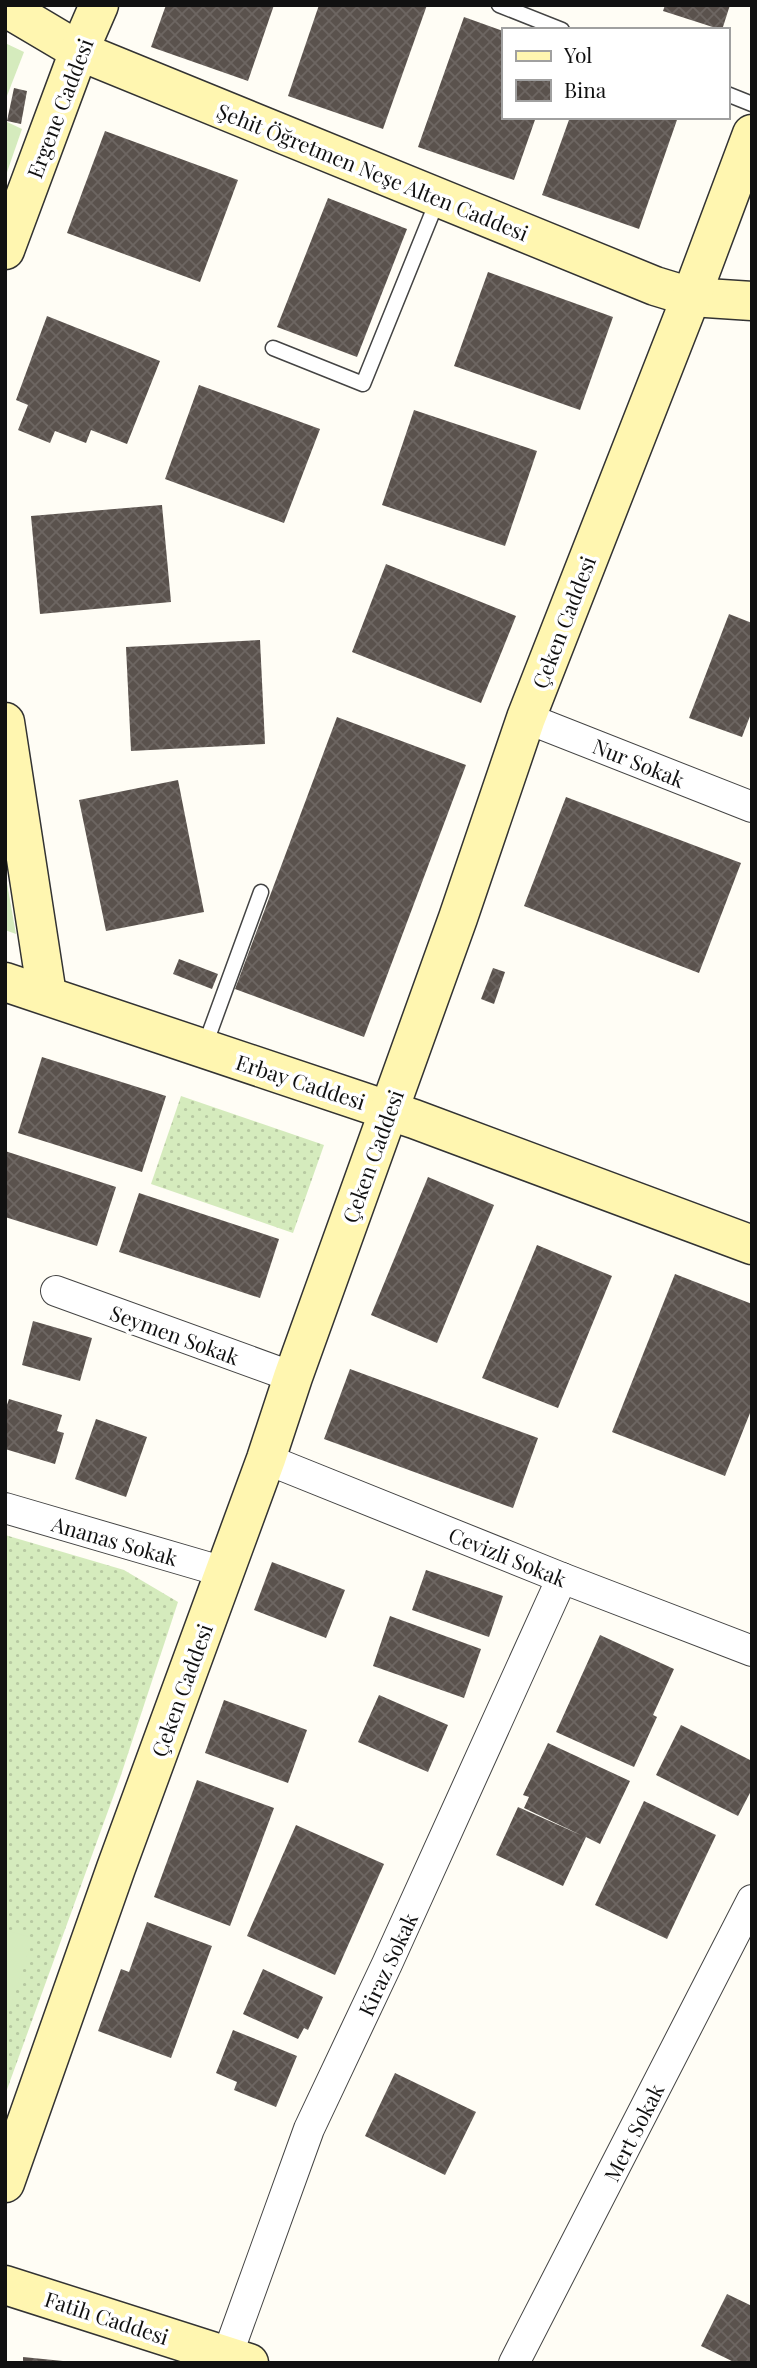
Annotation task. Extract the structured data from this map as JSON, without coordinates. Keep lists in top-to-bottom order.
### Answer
{
  "streets": {
    "street": [
      "Ergene Caddesi",
      "Şehit Öğretmen Neşe Alten Caddesi",
      "Çeken Caddesi",
      "Nur Sokak",
      "Erbay Caddesi",
      "Seymen Sokak",
      "Ananas Sokak",
      "Cevizli Sokak",
      "Kiraz Sokak",
      "Mert Sokak",
      "Fatih Caddesi"
    ]
  },
  "crossings": [
    ["Ergene Caddesi", "Şehit Öğretmen Neşe Alten Caddesi"],
    ["Şehit Öğretmen Neşe Alten Caddesi", "Çeken Caddesi"],
    ["Çeken Caddesi", "Nur Sokak"],
    ["Çeken Caddesi", "Erbay Caddesi"],
    ["Çeken Caddesi", "Seymen Sokak"],
    ["Çeken Caddesi", "Ananas Sokak"],
    ["Çeken Caddesi", "Cevizli Sokak"],
    ["Cevizli Sokak", "Kiraz Sokak"],
    ["Kiraz Sokak", "Fatih Caddesi"]
  ],
  "legend": ["Yol", "Bina"]
}
